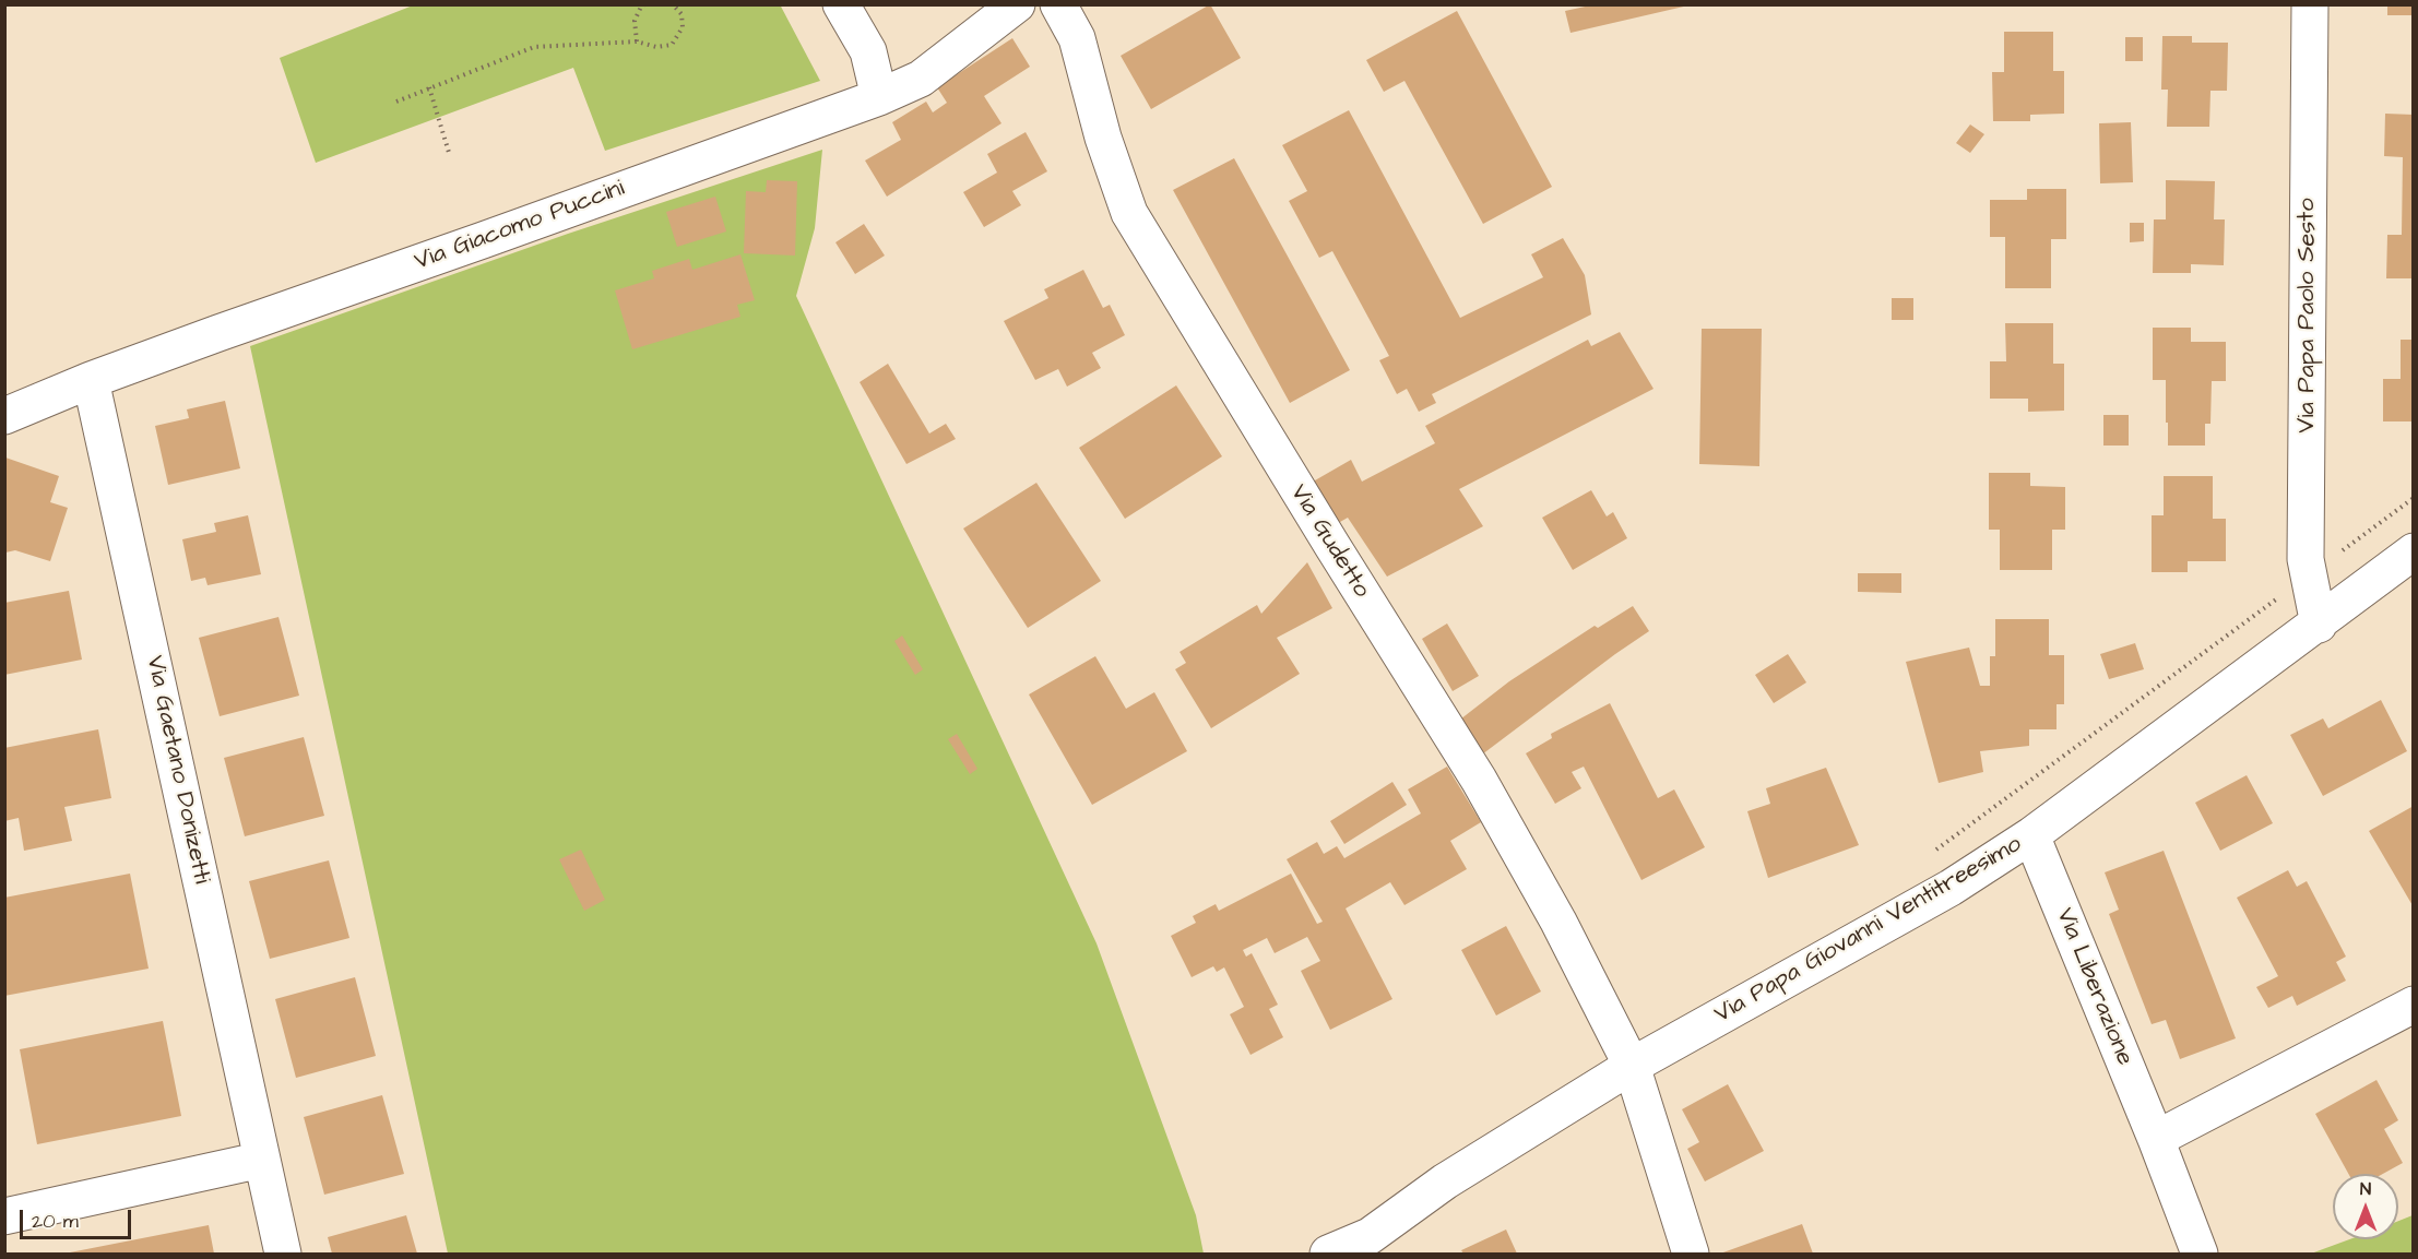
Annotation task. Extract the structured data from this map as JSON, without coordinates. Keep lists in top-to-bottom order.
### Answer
{
  "streets": {
    "street": [
      "Via Giacomo Puccini",
      "Via Papa Paolo Sesto",
      "Via Gudetto",
      "Via Gaetano Donizetti",
      "Via Papa Giovanni Ventitreesimo",
      "Via Liberazione"
    ]
  },
  "crossings": [
    ["Via Giacomo Puccini", "Via Gaetano Donizetti"],
    ["Via Papa Paolo Sesto", "Via Papa Giovanni Ventitreesimo"],
    ["Via Gudetto", "Via Papa Giovanni Ventitreesimo"],
    ["Via Papa Giovanni Ventitreesimo", "Via Liberazione"]
  ],
  "scale_bar": "20 m",
  "north": "top"
}
